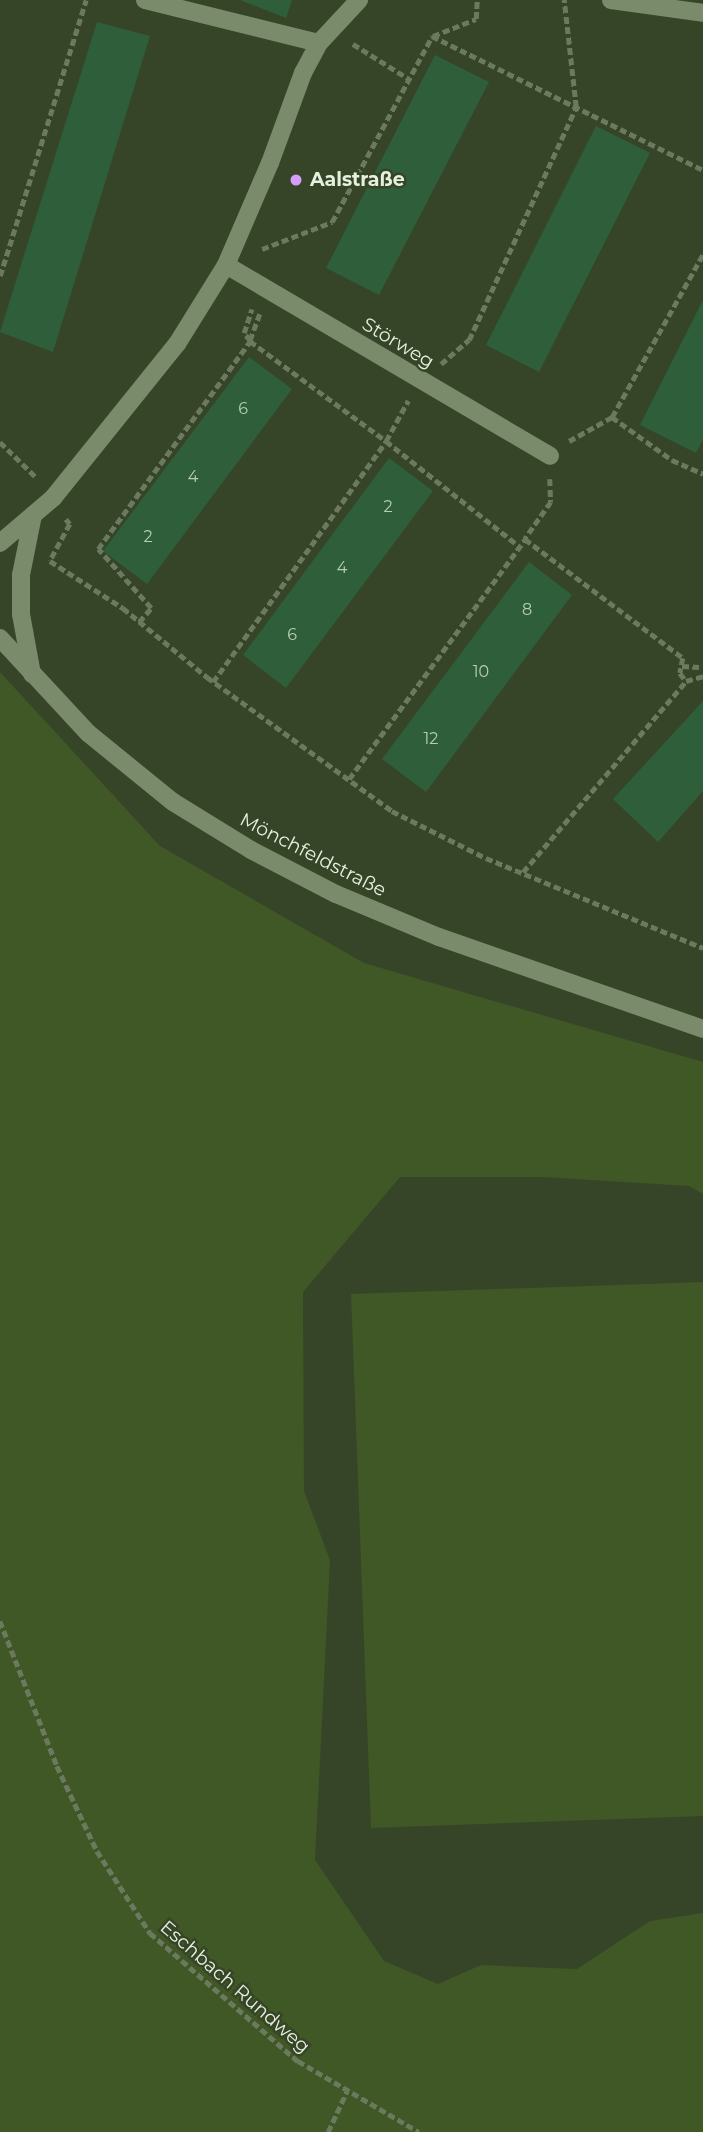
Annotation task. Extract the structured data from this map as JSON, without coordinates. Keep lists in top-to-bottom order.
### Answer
{
  "streets": {
    "street": ["Störweg", "Mönchfeldstraße"],
    "path": ["Eschbach Rundweg"]
  },
  "places": ["Aalstraße"],
  "house_numbers": [
    "6",
    "4",
    "2",
    "2",
    "4",
    "8",
    "6",
    "10",
    "12"
  ]
}
